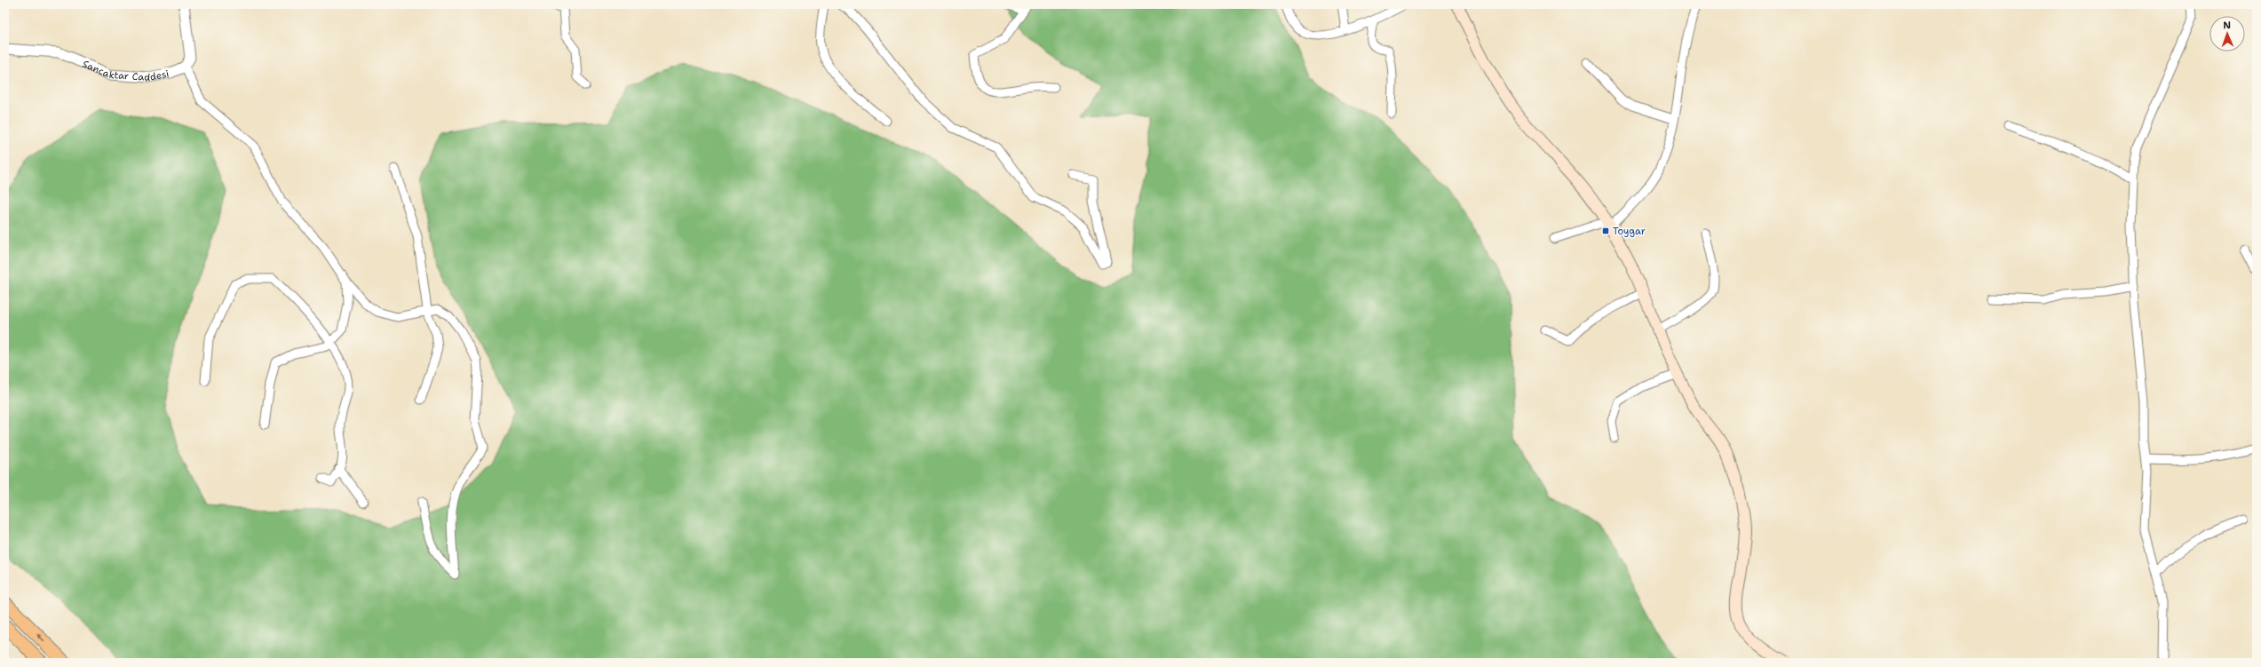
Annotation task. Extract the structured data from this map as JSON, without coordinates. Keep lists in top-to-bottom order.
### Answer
{
  "streets": {
    "street": ["Sancaktar Caddesi"]
  },
  "places": {
    "transit": ["Toygar"]
  },
  "north": "top"
}
